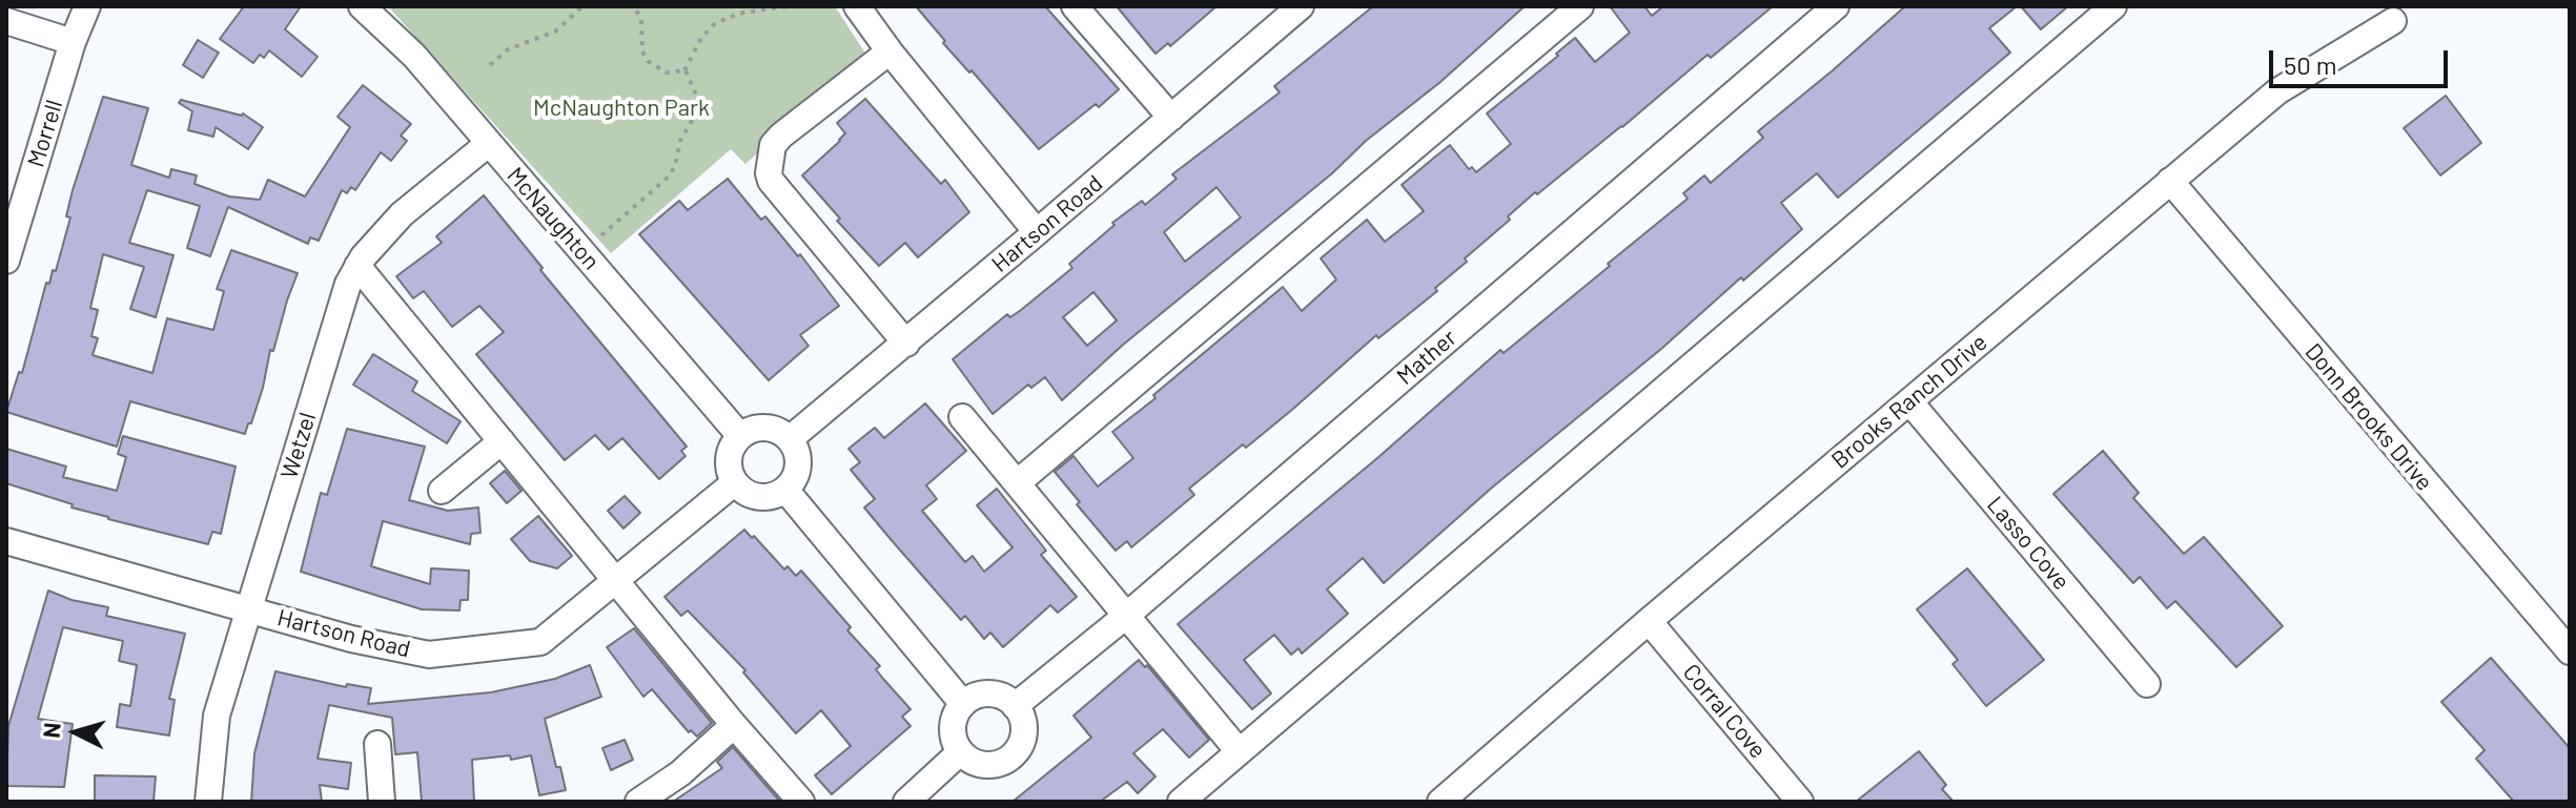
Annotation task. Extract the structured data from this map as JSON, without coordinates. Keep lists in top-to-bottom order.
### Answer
{
  "streets": {
    "street": [
      "Morrell",
      "McNaughton",
      "Hartson Road",
      "Mather",
      "Brooks Ranch Drive",
      "Donn Brooks Drive",
      "Wetzel",
      "Lasso Cove",
      "Corral Cove"
    ]
  },
  "crossings": [
    ["McNaughton", "Hartson Road"],
    ["McNaughton", "Wetzel"],
    ["Hartson Road", "Wetzel"],
    ["Brooks Ranch Drive", "Donn Brooks Drive"],
    ["Brooks Ranch Drive", "Lasso Cove"],
    ["Brooks Ranch Drive", "Corral Cove"]
  ],
  "parks": ["McNaughton Park"],
  "scale_bar": "50 m",
  "north": "left"
}
